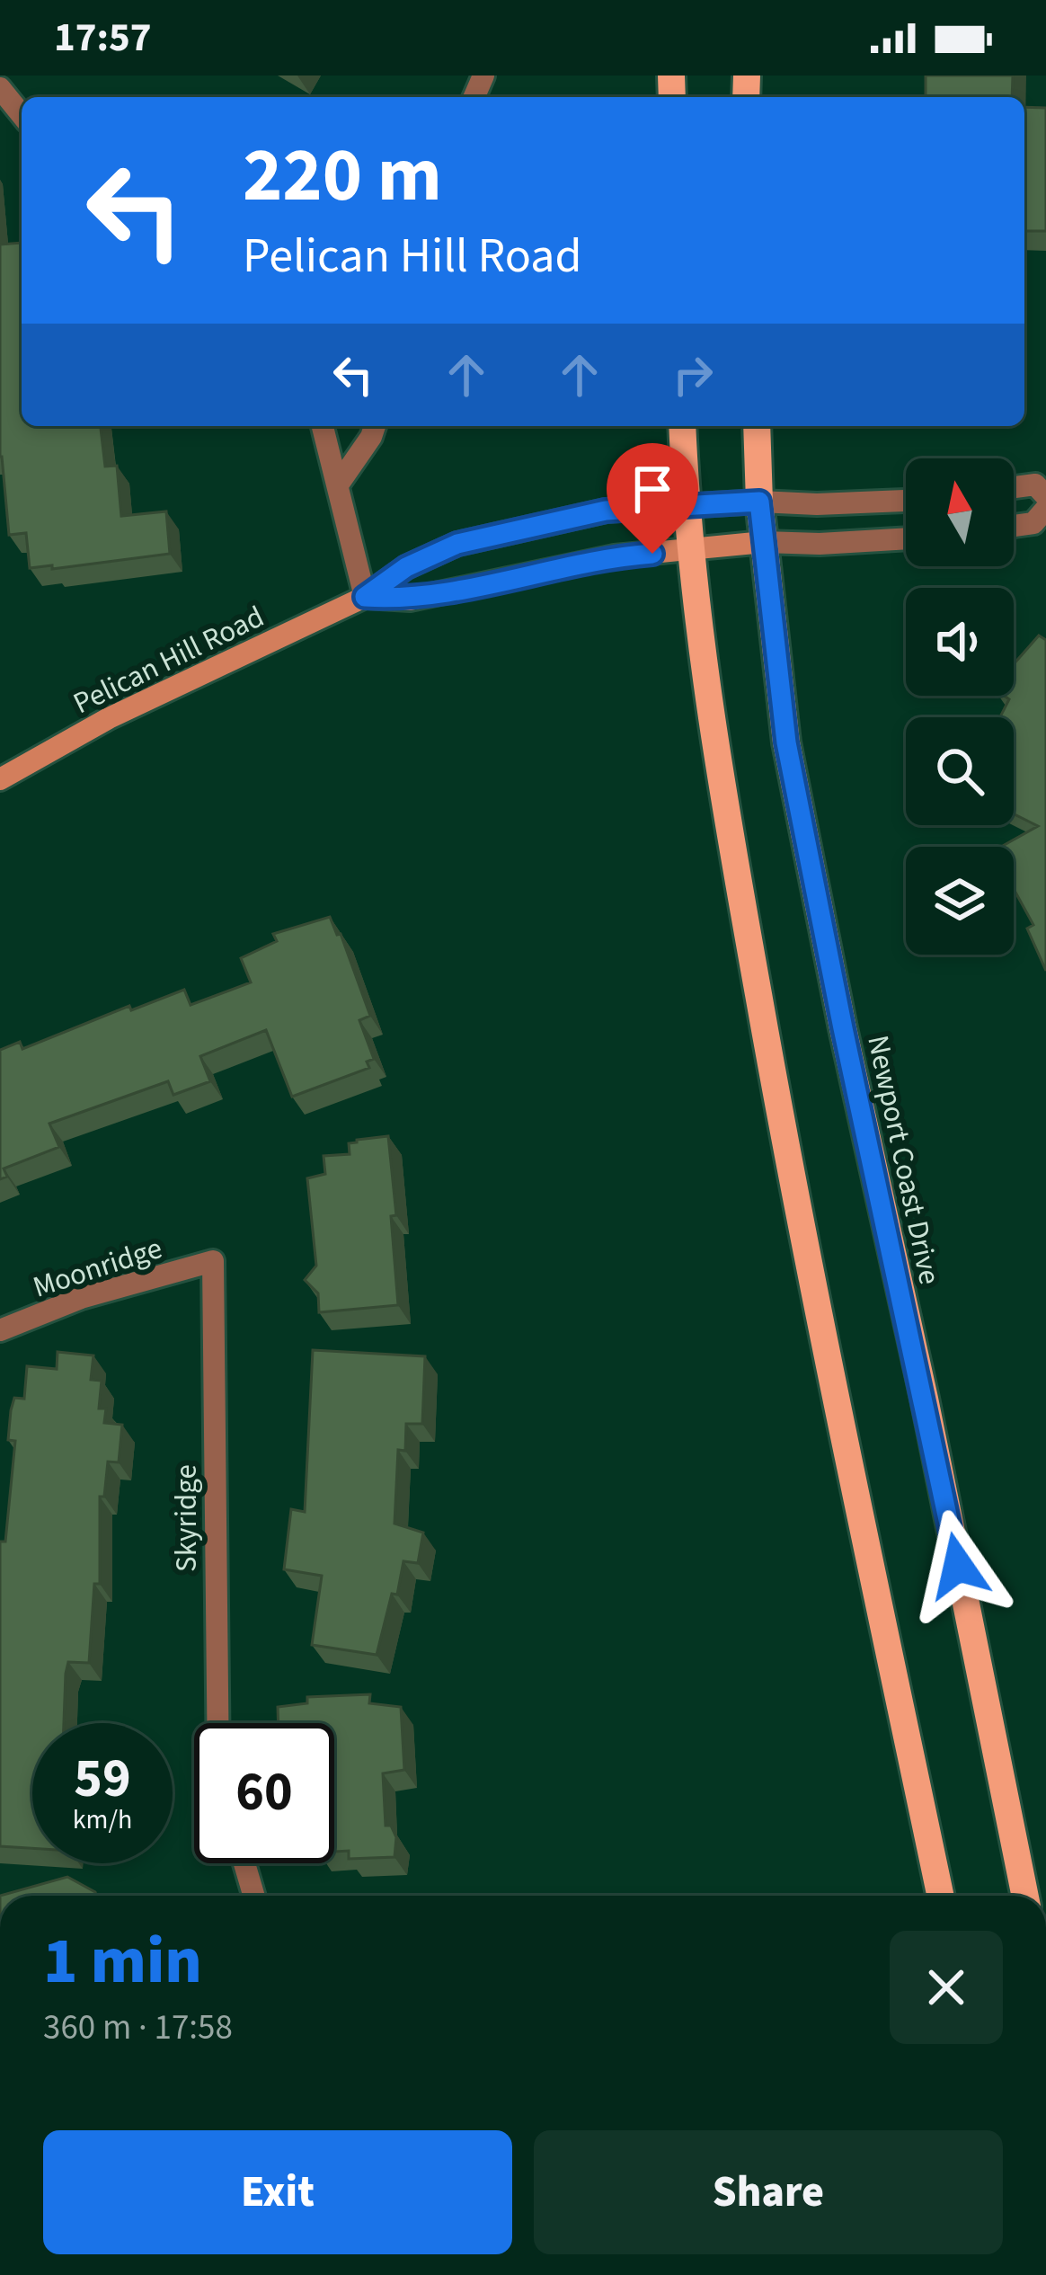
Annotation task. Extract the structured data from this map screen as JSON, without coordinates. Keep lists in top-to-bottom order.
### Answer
{
  "streets": {
    "main road": ["Newport Coast Drive"],
    "street": ["Pelican Hill Road", "Moonridge", "Skyridge"]
  },
  "crossings": [
    ["Pelican Hill Road", "Newport Coast Drive"],
    ["Moonridge", "Skyridge"]
  ],
  "north": "top",
  "page": {
    "status": "17:57",
    "turn": ["220 m", "Pelican Hill Road"],
    "speed": "59 km/h",
    "limit": "60",
    "heading": ["1 min", "360 m · 17:58"],
    "buttons": ["Exit", "Share"]
  }
}
